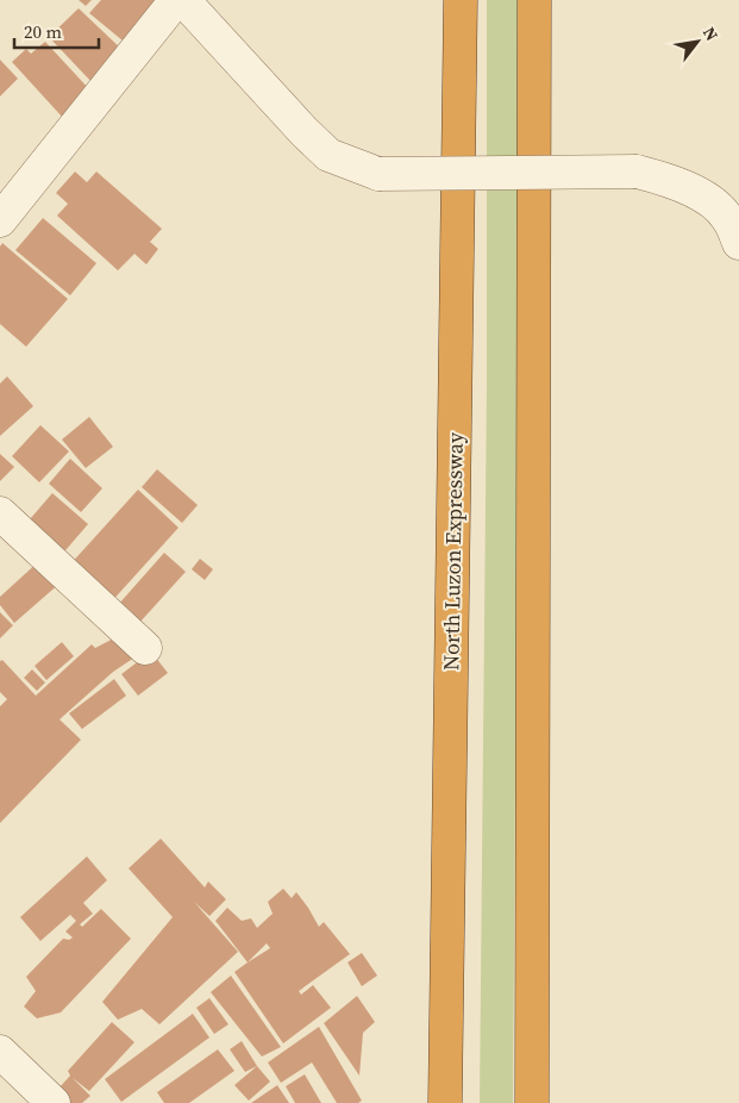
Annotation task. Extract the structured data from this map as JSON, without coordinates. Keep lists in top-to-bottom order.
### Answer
{
  "streets": {
    "highway": ["North Luzon Expressway"]
  },
  "scale_bar": "20 m",
  "north": "top right"
}
